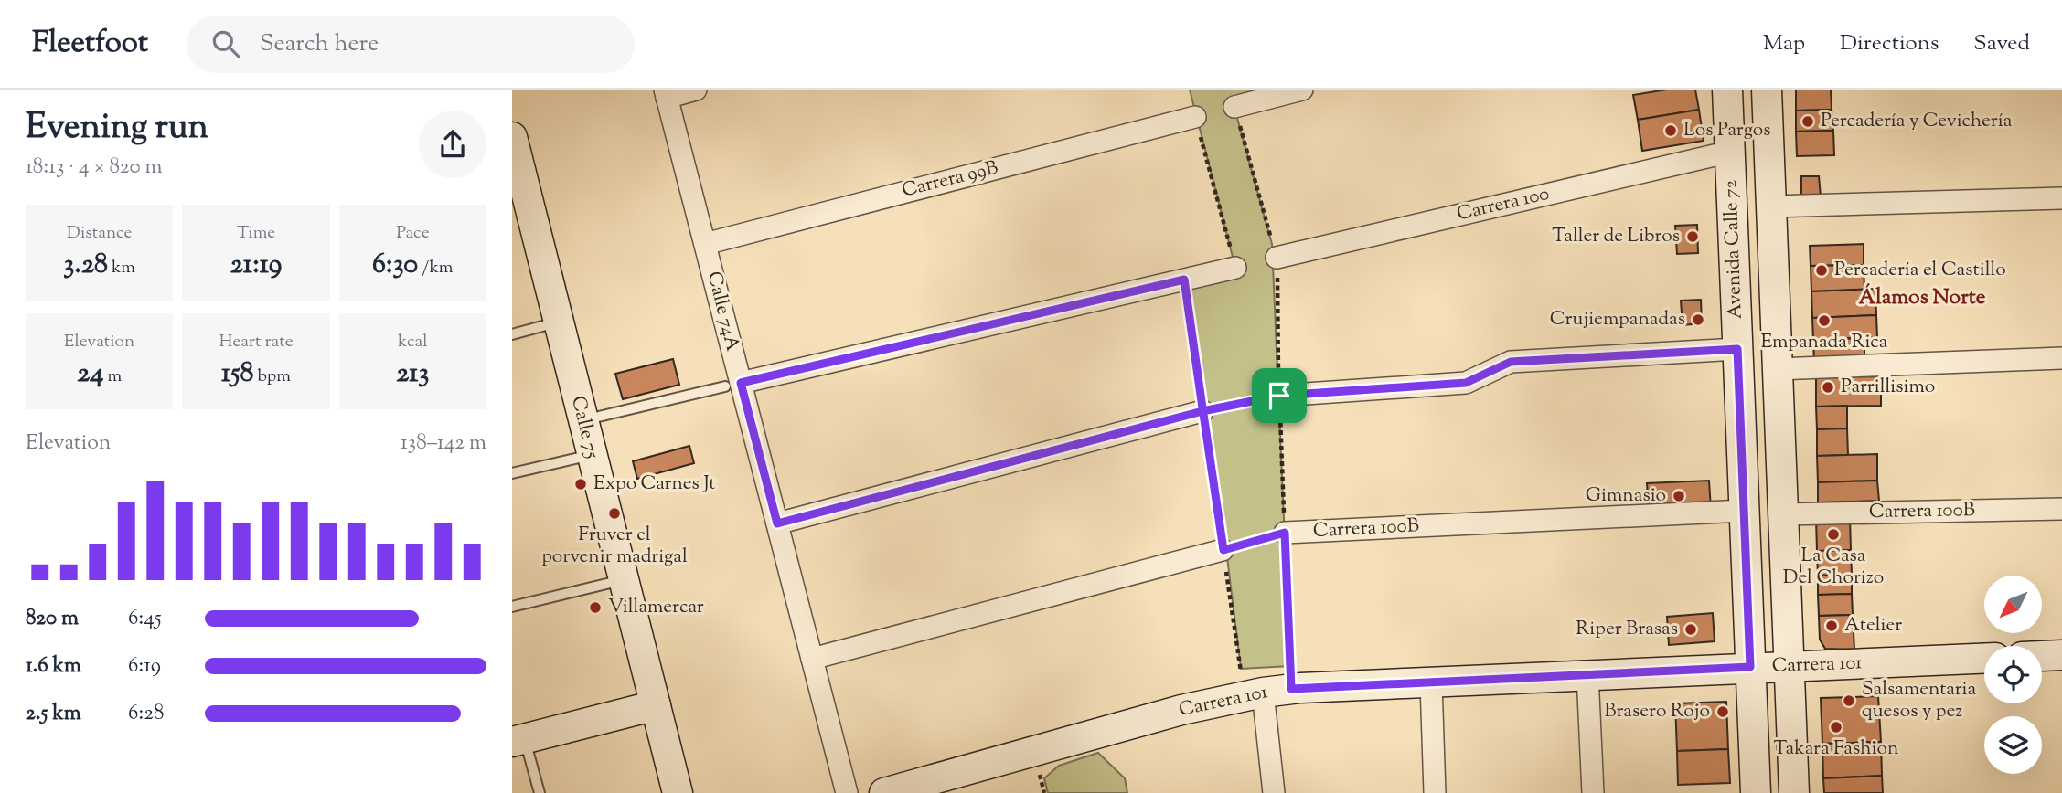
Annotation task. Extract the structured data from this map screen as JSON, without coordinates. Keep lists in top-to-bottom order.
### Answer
{
  "streets": {
    "street": [
      "Carrera 99B",
      "Carrera 100",
      "Avenida Calle 72",
      "Calle 74A",
      "Calle 75",
      "Carrera 100B",
      "Carrera 101"
    ]
  },
  "crossings": [
    ["Carrera 99B", "Calle 74A"],
    ["Carrera 100", "Avenida Calle 72"],
    ["Avenida Calle 72", "Carrera 100B"],
    ["Avenida Calle 72", "Carrera 101"]
  ],
  "districts": ["Álamos Norte"],
  "places": [
    "Percadería y Cevichería",
    "Los Pargos",
    "Taller de Libros",
    "Percadería el Castillo",
    "Crujiempanadas",
    "Empanada Rica",
    "Parrillisimo",
    "Expo Carnes Jt",
    "Gimnasio",
    "Fruver el porvenir madrigal",
    "La Casa Del Chorizo",
    "Villamercar",
    "Atelier",
    "Riper Brasas",
    "Salsamentaria quesos y pez",
    "Brasero Rojo",
    "Takara Fashion"
  ],
  "north": "bottom left",
  "page": {
    "header": "Fleetfoot",
    "search": "Search here",
    "nav": ["Map", "Directions", "Saved"],
    "heading": ["Evening run", "18:13 · 4 × 820 m"],
    "stats": [
      ["Distance", "3.28 km"],
      ["Time", "21:19"],
      ["Pace", "6:30 /km"],
      ["Elevation", "24 m"],
      ["Heart rate", "158 bpm"],
      ["kcal", "213"]
    ],
    "chart": ["Elevation", "138–142 m"],
    "list": [
      {
        "name": "820 m",
        "note": "6:45"
      },
      {
        "name": "1.6 km",
        "note": "6:19"
      },
      {
        "name": "2.5 km",
        "note": "6:28"
      }
    ]
  }
}
